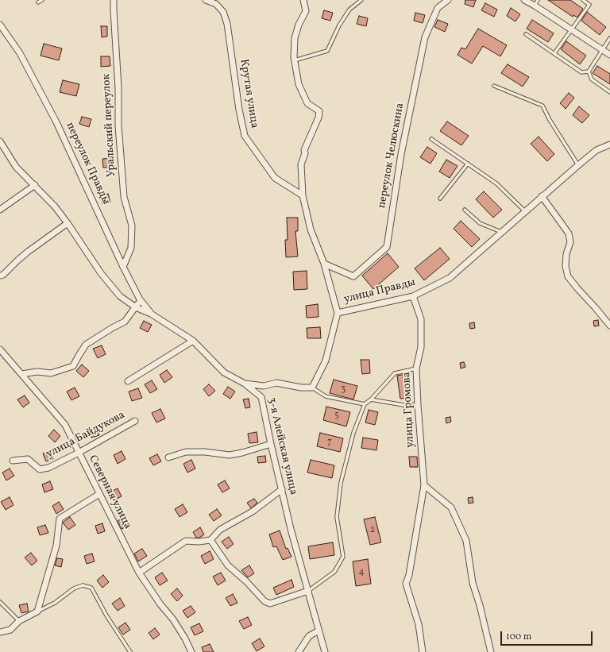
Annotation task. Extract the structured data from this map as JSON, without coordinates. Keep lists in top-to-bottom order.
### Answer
{
  "streets": {
    "street": [
      "Крутая улица",
      "Уральский переулок",
      "переулок Челюскина",
      "переулок Правды",
      "улица Правды",
      "улица Громова",
      "улица Байдукова",
      "3-я Алейская улица",
      "Северная улица"
    ]
  },
  "crossings": [
    ["Крутая улица", "улица Правды"],
    ["Уральский переулок", "переулок Правды"],
    ["переулок Челюскина", "улица Правды"],
    ["улица Правды", "улица Громова"],
    ["улица Байдукова", "Северная улица"]
  ],
  "house_numbers": [
    "3",
    "5",
    "7",
    "2",
    "4"
  ],
  "scale_bar": "100 m"
}
